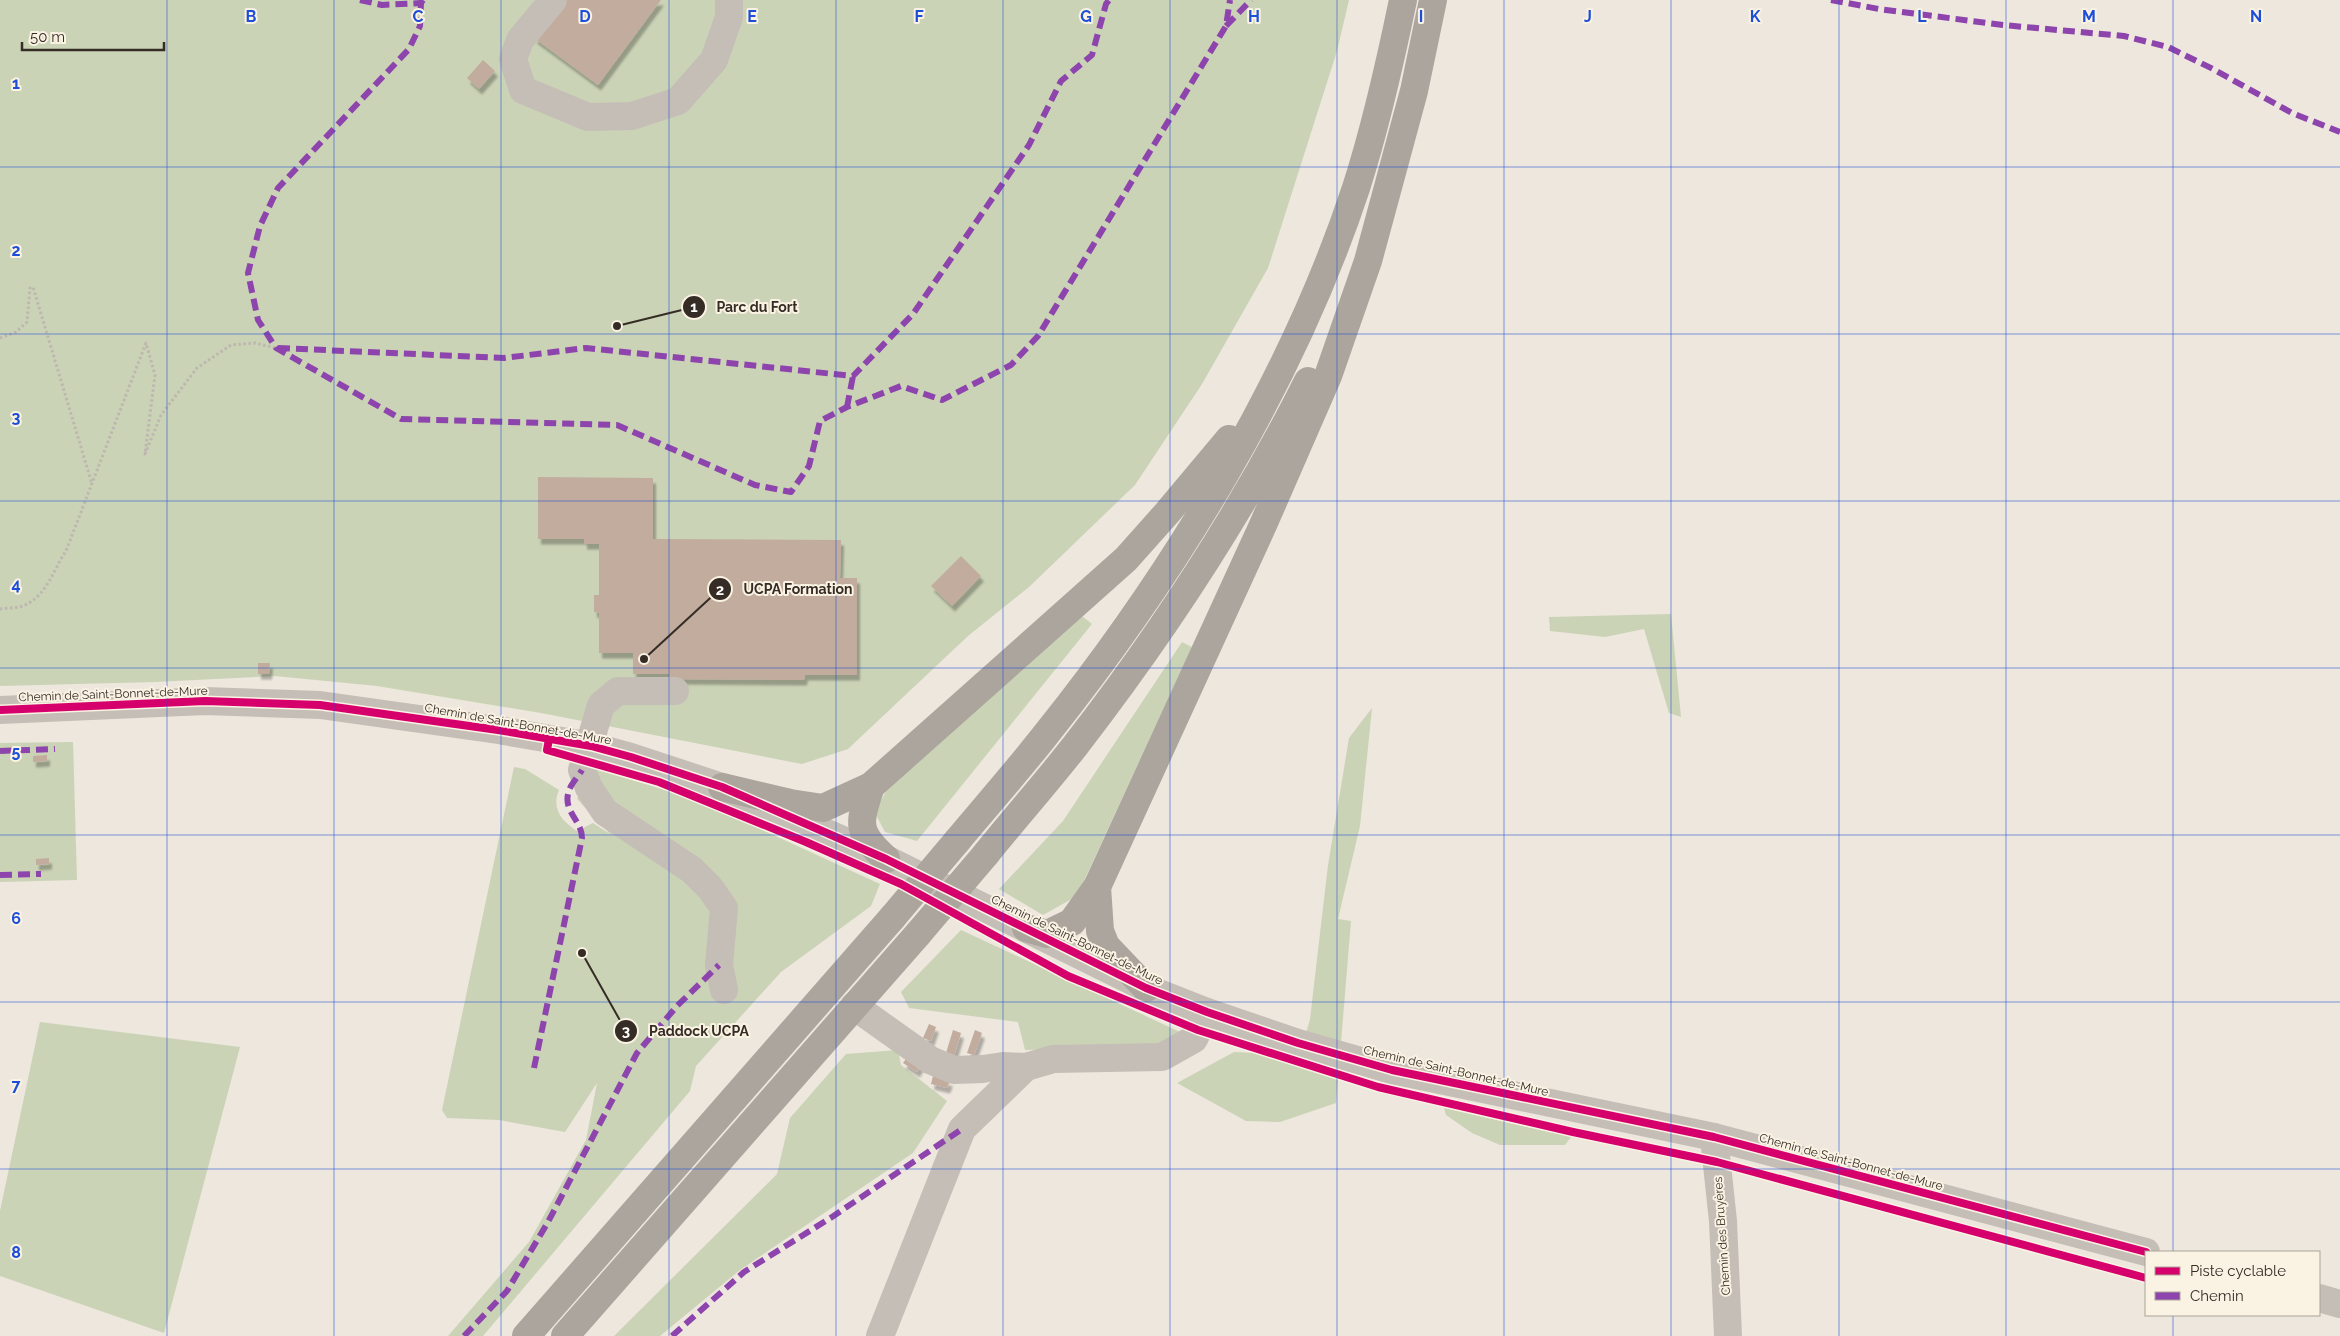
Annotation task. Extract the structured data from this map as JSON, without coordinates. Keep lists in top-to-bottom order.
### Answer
{
  "streets": {
    "street": ["Chemin de Saint-Bonnet-de-Mure", "Chemin des Bruyères"]
  },
  "crossings": [
    ["Chemin de Saint-Bonnet-de-Mure", "Chemin des Bruyères"]
  ],
  "places": ["Parc du Fort", "UCPA Formation", "Paddock UCPA"],
  "legend": ["Piste cyclable", "Chemin"],
  "scale_bar": "50 m",
  "grid": {
    "columns": [
      "B",
      "C",
      "D",
      "E",
      "F",
      "G",
      "H",
      "I",
      "J",
      "K",
      "L",
      "M",
      "N"
    ],
    "rows": [
      "1",
      "2",
      "3",
      "4",
      "5",
      "6",
      "7",
      "8"
    ]
  }
}
